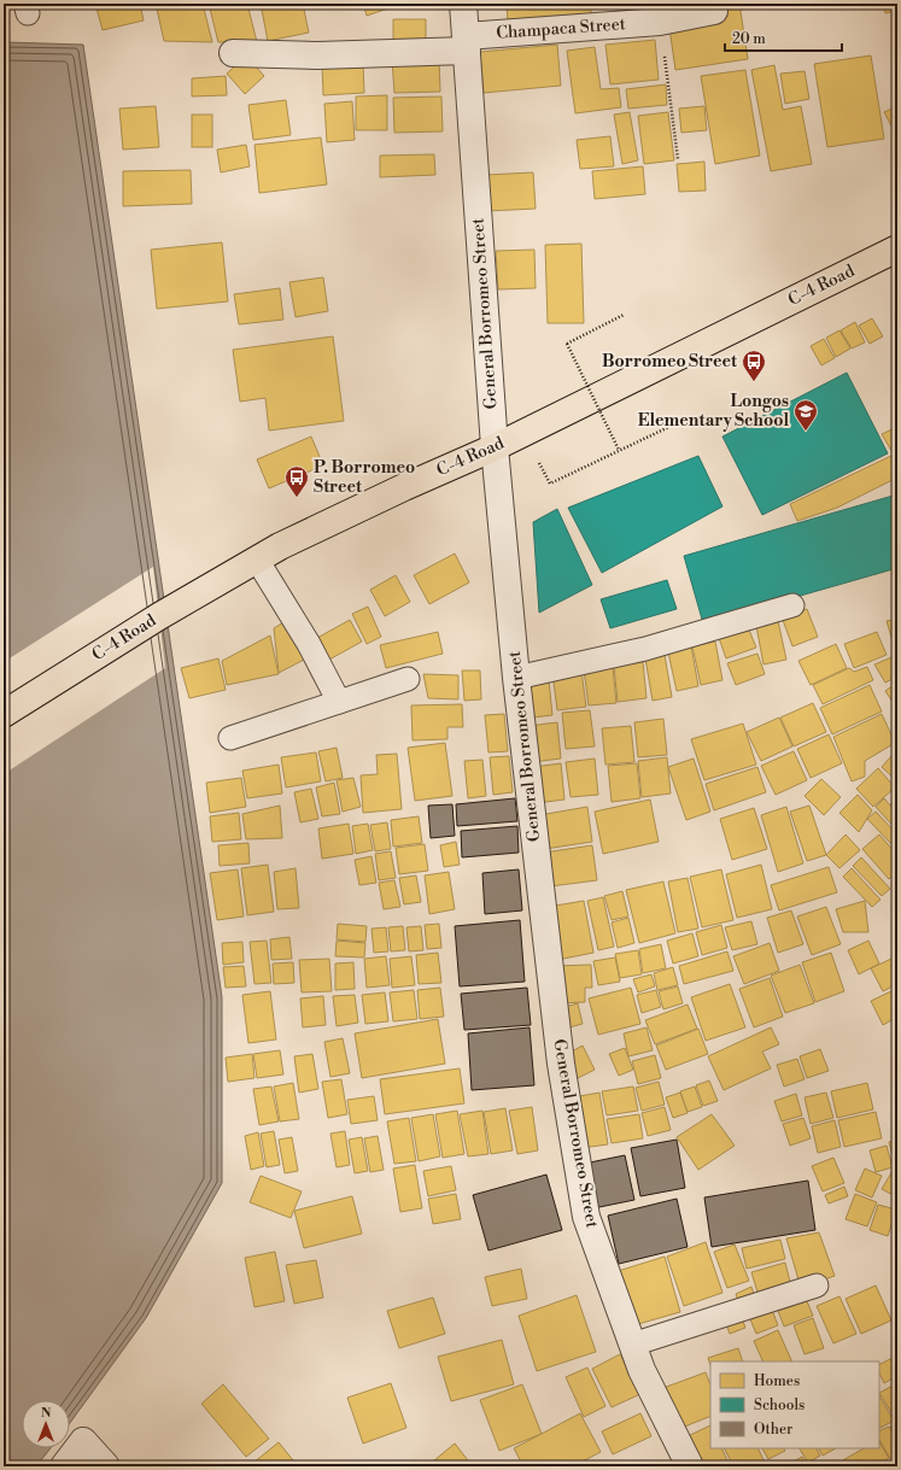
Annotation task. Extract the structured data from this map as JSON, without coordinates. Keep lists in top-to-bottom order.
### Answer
{
  "streets": {
    "highway": ["C-4 Road"],
    "street": ["Champaca Street", "General Borromeo Street"]
  },
  "crossings": [
    ["Champaca Street", "General Borromeo Street"],
    ["C-4 Road", "General Borromeo Street"]
  ],
  "places": {
    "bus stop": ["Borromeo Street", "P. Borromeo Street"],
    "school or university": ["Longos Elementary School"]
  },
  "legend": ["Homes", "Schools", "Other"],
  "scale_bar": "20 m",
  "north": "top"
}
